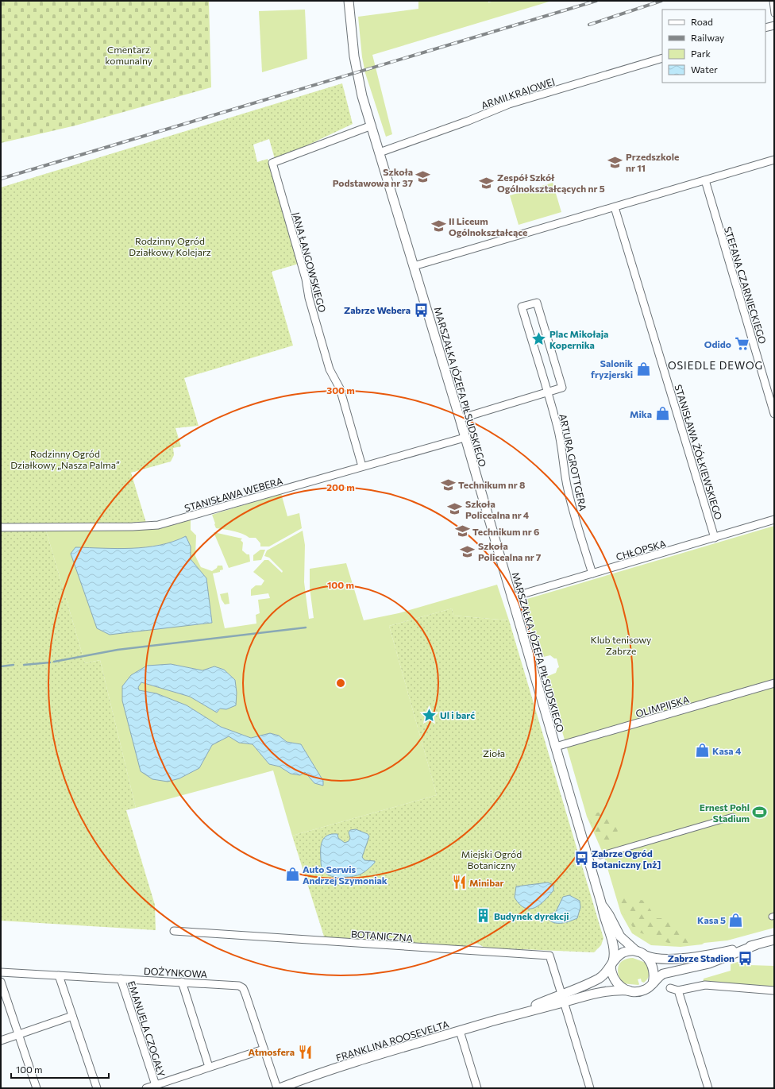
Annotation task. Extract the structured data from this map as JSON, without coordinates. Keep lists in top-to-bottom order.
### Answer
{
  "streets": {
    "street": [
      "ARMII KRAJOWEJ",
      "JANA ŁANGOWSKIEGO",
      "STEFANA CZARNIECKIEGO",
      "MARSZAŁKA JÓZEFA PIŁSUDSKIEGO",
      "STANISŁAWA ŻÓŁKIEWSKIEGO",
      "ARTURA GROTTGERA",
      "STANISŁAWA WEBERA",
      "CHŁOPSKA",
      "OLIMPIJSKA",
      "BOTANICZNA",
      "DOŻYNKOWA",
      "EMANUELA CZOGAŁY",
      "FRANKLINA ROOSEVELTA"
    ]
  },
  "crossings": [
    ["ARMII KRAJOWEJ", "MARSZAŁKA JÓZEFA PIŁSUDSKIEGO"],
    ["JANA ŁANGOWSKIEGO", "MARSZAŁKA JÓZEFA PIŁSUDSKIEGO"],
    ["JANA ŁANGOWSKIEGO", "STANISŁAWA WEBERA"],
    ["MARSZAŁKA JÓZEFA PIŁSUDSKIEGO", "STANISŁAWA WEBERA"],
    ["MARSZAŁKA JÓZEFA PIŁSUDSKIEGO", "CHŁOPSKA"],
    ["MARSZAŁKA JÓZEFA PIŁSUDSKIEGO", "OLIMPIJSKA"],
    ["MARSZAŁKA JÓZEFA PIŁSUDSKIEGO", "FRANKLINA ROOSEVELTA"],
    ["STANISŁAWA ŻÓŁKIEWSKIEGO", "CHŁOPSKA"],
    ["ARTURA GROTTGERA", "CHŁOPSKA"],
    ["BOTANICZNA", "FRANKLINA ROOSEVELTA"],
    ["DOŻYNKOWA", "EMANUELA CZOGAŁY"]
  ],
  "districts": ["OSIEDLE DEWOG"],
  "parks": [
    "Cmentarz komunalny",
    "Rodzinny Ogród Działkowy Kolejarz",
    "Rodzinny Ogród Działkowy „Nasza Palma”",
    "Klub tenisowy Zabrze",
    "Zioła",
    "Miejski Ogród Botaniczny"
  ],
  "places": {
    "school or university": [
      "Przedszkole nr 11",
      "Szkoła Podstawowa nr 37",
      "Zespół Szkół Ogólnokształcących nr 5",
      "II Liceum Ogólnokształcące",
      "Technikum nr 8",
      "Szkoła Policealna nr 4",
      "Technikum nr 6",
      "Szkoła Policealna nr 7"
    ],
    "bus stop": ["Zabrze Webera", "Zabrze Ogród Botaniczny [nż]", "Zabrze Stadion"],
    "place": ["Plac Mikołaja Kopernika", "Ul i barć"],
    "supermarket": ["Odido"],
    "shop": [
      "Salonik fryzjerski",
      "Mika",
      "Kasa 4",
      "Auto Serwis Andrzej Szymoniak",
      "Kasa 5"
    ],
    "sports": ["Ernest Pohl Stadium"],
    "restaurant": ["Minibar", "Atmosfera"],
    "building": ["Budynek dyrekcji"]
  },
  "legend": [
    "Road",
    "Railway",
    "Park",
    "Water"
  ],
  "scale_bar": "100 m",
  "rings": ["300 m", "200 m", "100 m"]
}
